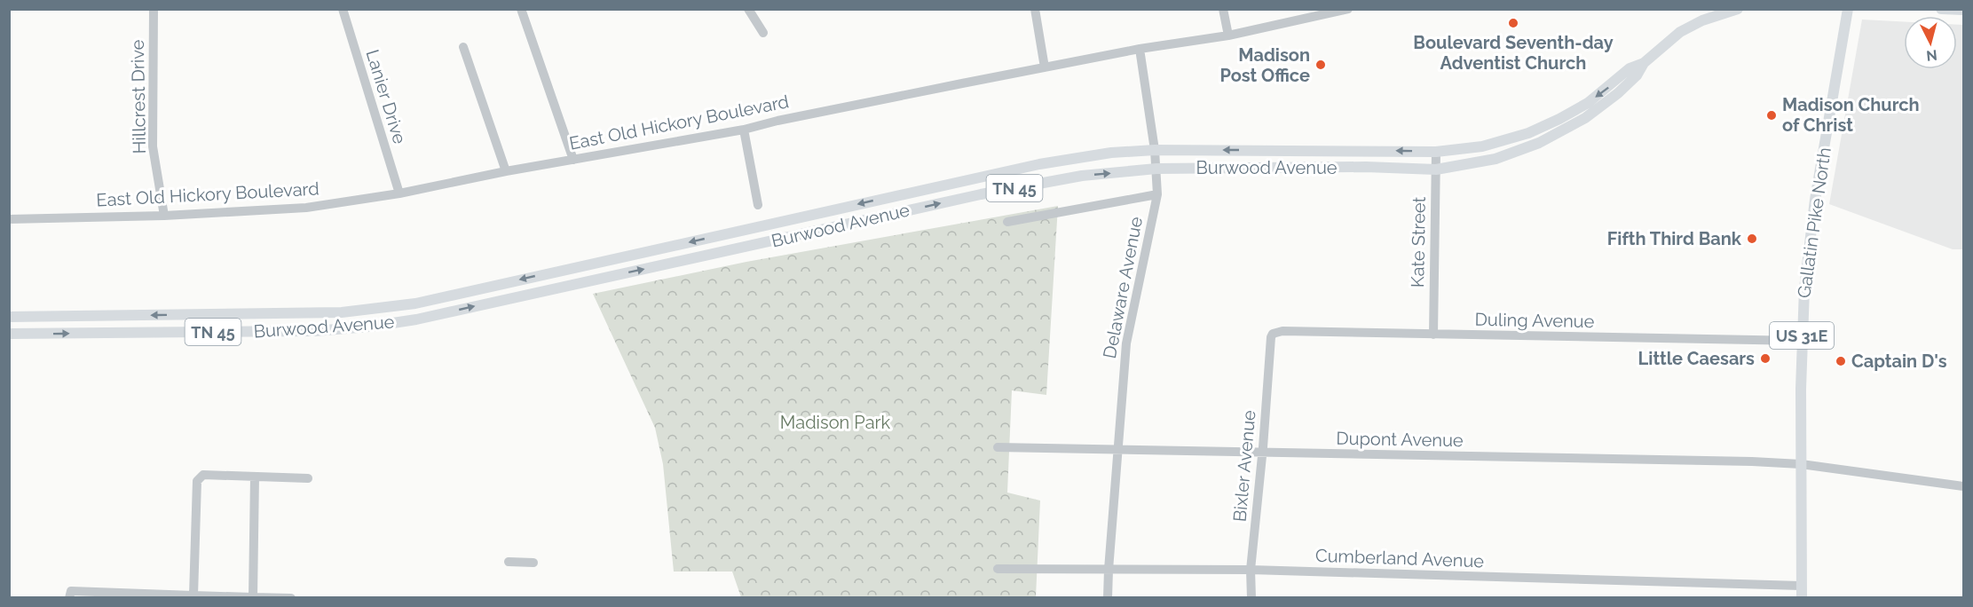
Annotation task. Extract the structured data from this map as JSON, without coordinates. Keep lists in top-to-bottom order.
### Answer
{
  "streets": {
    "main road": [
      "Burwood Avenue",
      "TN 45",
      "Gallatin Pike North",
      "US 31E"
    ],
    "street": [
      "Hillcrest Drive",
      "Lanier Drive",
      "East Old Hickory Boulevard",
      "Kate Street",
      "Delaware Avenue",
      "Duling Avenue",
      "Dupont Avenue",
      "Bixler Avenue",
      "Cumberland Avenue"
    ]
  },
  "crossings": [
    ["Hillcrest Drive", "East Old Hickory Boulevard"],
    ["Lanier Drive", "East Old Hickory Boulevard"],
    ["East Old Hickory Boulevard", "Delaware Avenue"],
    ["Burwood Avenue", "Kate Street"],
    ["Burwood Avenue", "Delaware Avenue"],
    ["Gallatin Pike North", "Duling Avenue"],
    ["Gallatin Pike North", "Dupont Avenue"],
    ["Gallatin Pike North", "Cumberland Avenue"],
    ["Kate Street", "Duling Avenue"],
    ["Delaware Avenue", "Dupont Avenue"],
    ["Delaware Avenue", "Cumberland Avenue"],
    ["Duling Avenue", "Bixler Avenue"],
    ["Dupont Avenue", "Bixler Avenue"],
    ["Bixler Avenue", "Cumberland Avenue"]
  ],
  "parks": ["Madison Park"],
  "places": [
    "Boulevard Seventh-day Adventist Church",
    "Madison Post Office",
    "Madison Church of Christ",
    "Fifth Third Bank",
    "Little Caesars",
    "Captain D's"
  ],
  "north": "bottom"
}
